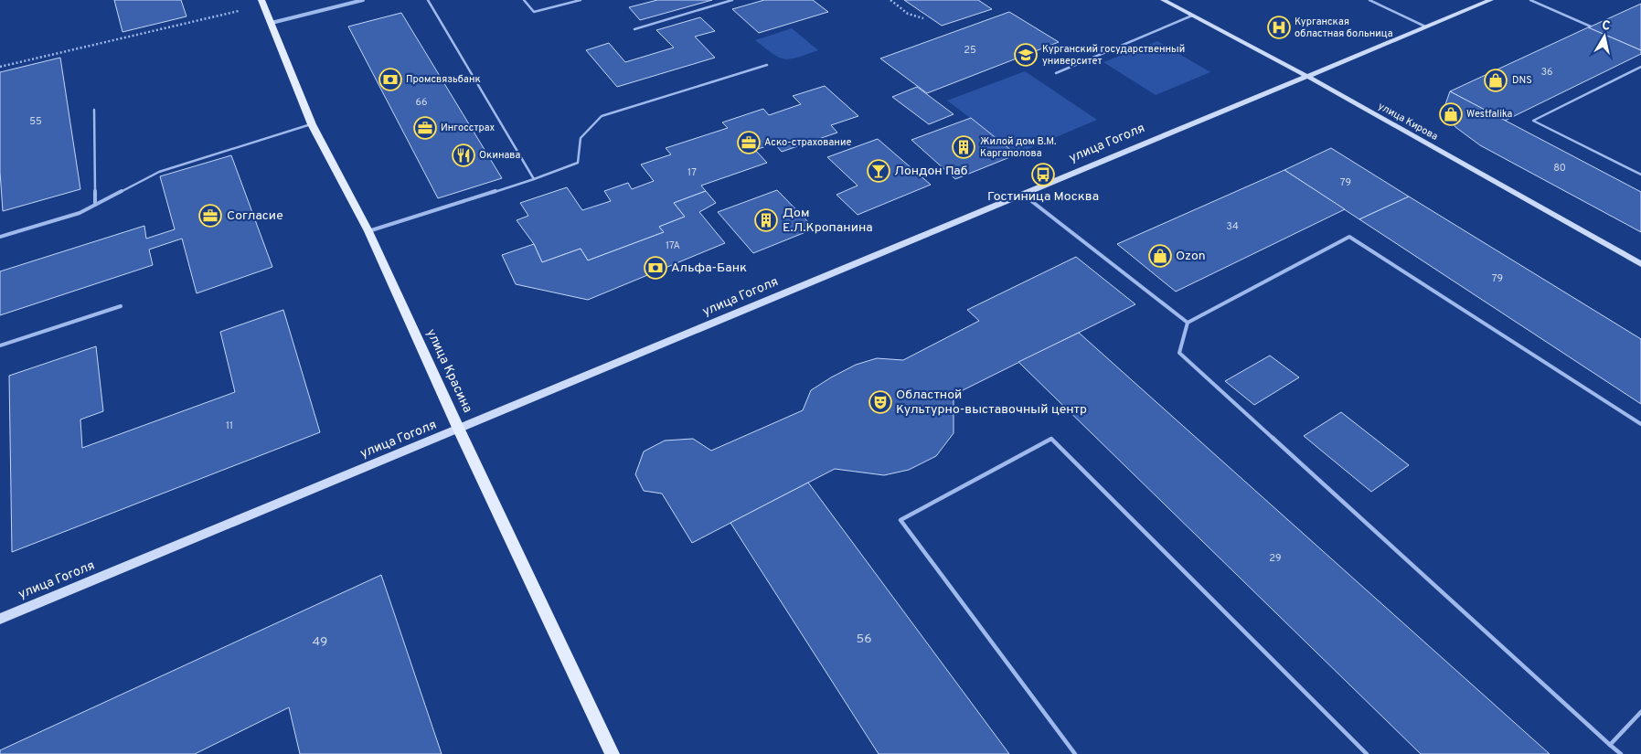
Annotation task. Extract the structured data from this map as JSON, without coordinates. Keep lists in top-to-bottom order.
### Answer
{
  "streets": {
    "main road": ["улица Кирова", "улица Гоголя", "улица Красина"]
  },
  "crossings": [
    ["улица Кирова", "улица Гоголя"],
    ["улица Гоголя", "улица Красина"]
  ],
  "places": {
    "hospital": ["Курганская областная больница"],
    "school or university": ["Курганский государственный университет"],
    "bank": ["Промсвязьбанк", "Альфа-Банк"],
    "shop": ["DNS", "Westfalika", "Ozon"],
    "office": ["Ингосстрах", "Аско-страхование", "Согласие"],
    "building": ["Жилой дом В.М. Каргаполова", "Дом Е.Л.Кропанина"],
    "restaurant": ["Окинава"],
    "bar": ["Лондон Паб"],
    "bus stop": ["Гостиница Москва"],
    "theatre": ["Областной Культурно-выставочный центр"]
  },
  "house_numbers": [
    "25",
    "36",
    "66",
    "55",
    "80",
    "17",
    "79",
    "34",
    "17А",
    "79",
    "11",
    "29",
    "56",
    "49"
  ],
  "north": "top"
}
